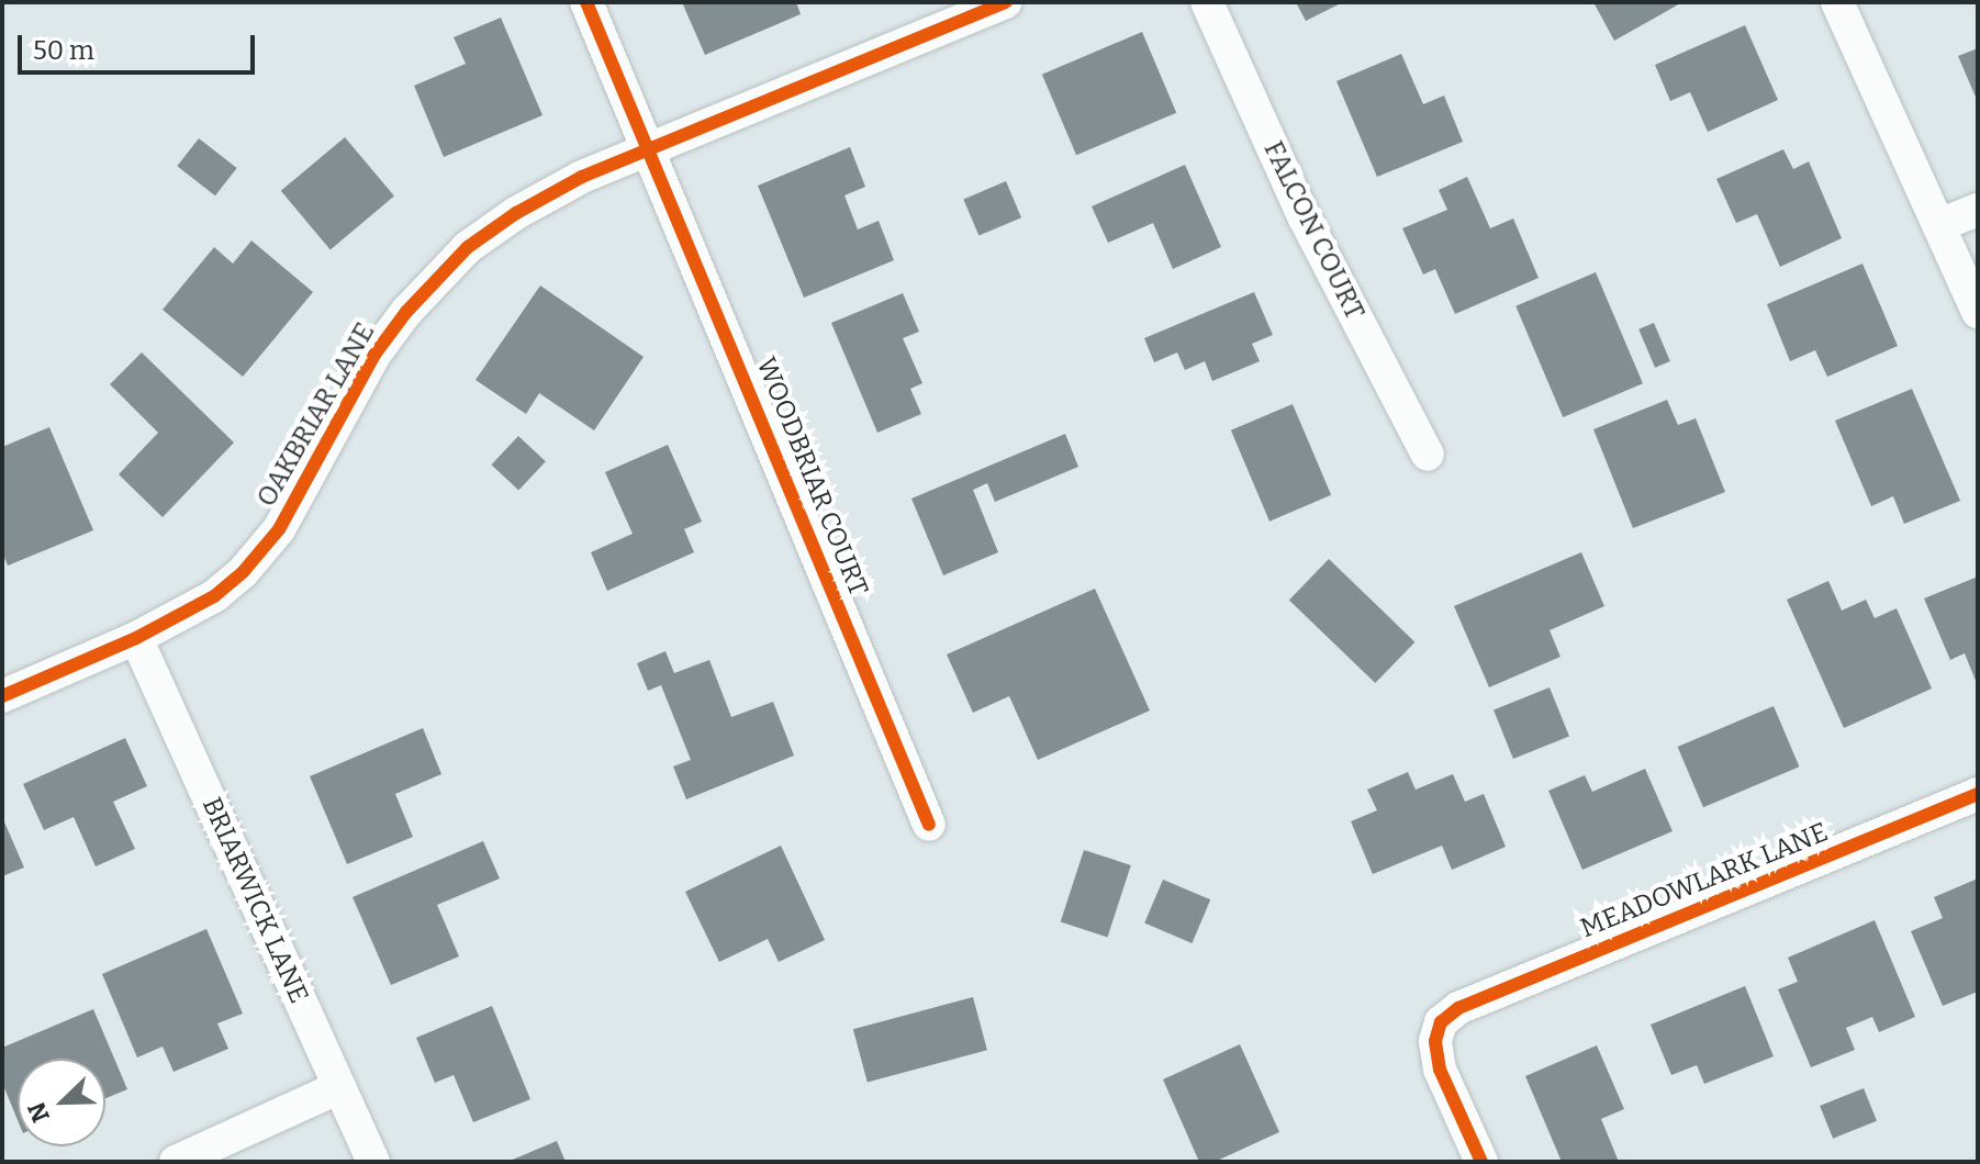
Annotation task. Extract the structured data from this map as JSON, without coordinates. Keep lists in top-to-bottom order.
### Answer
{
  "streets": {
    "street": [
      "FALCON COURT",
      "OAKBRIAR LANE",
      "WOODBRIAR COURT",
      "MEADOWLARK LANE",
      "BRIARWICK LANE"
    ]
  },
  "crossings": [
    ["OAKBRIAR LANE", "WOODBRIAR COURT"],
    ["OAKBRIAR LANE", "BRIARWICK LANE"]
  ],
  "scale_bar": "50 m",
  "north": "bottom left"
}
